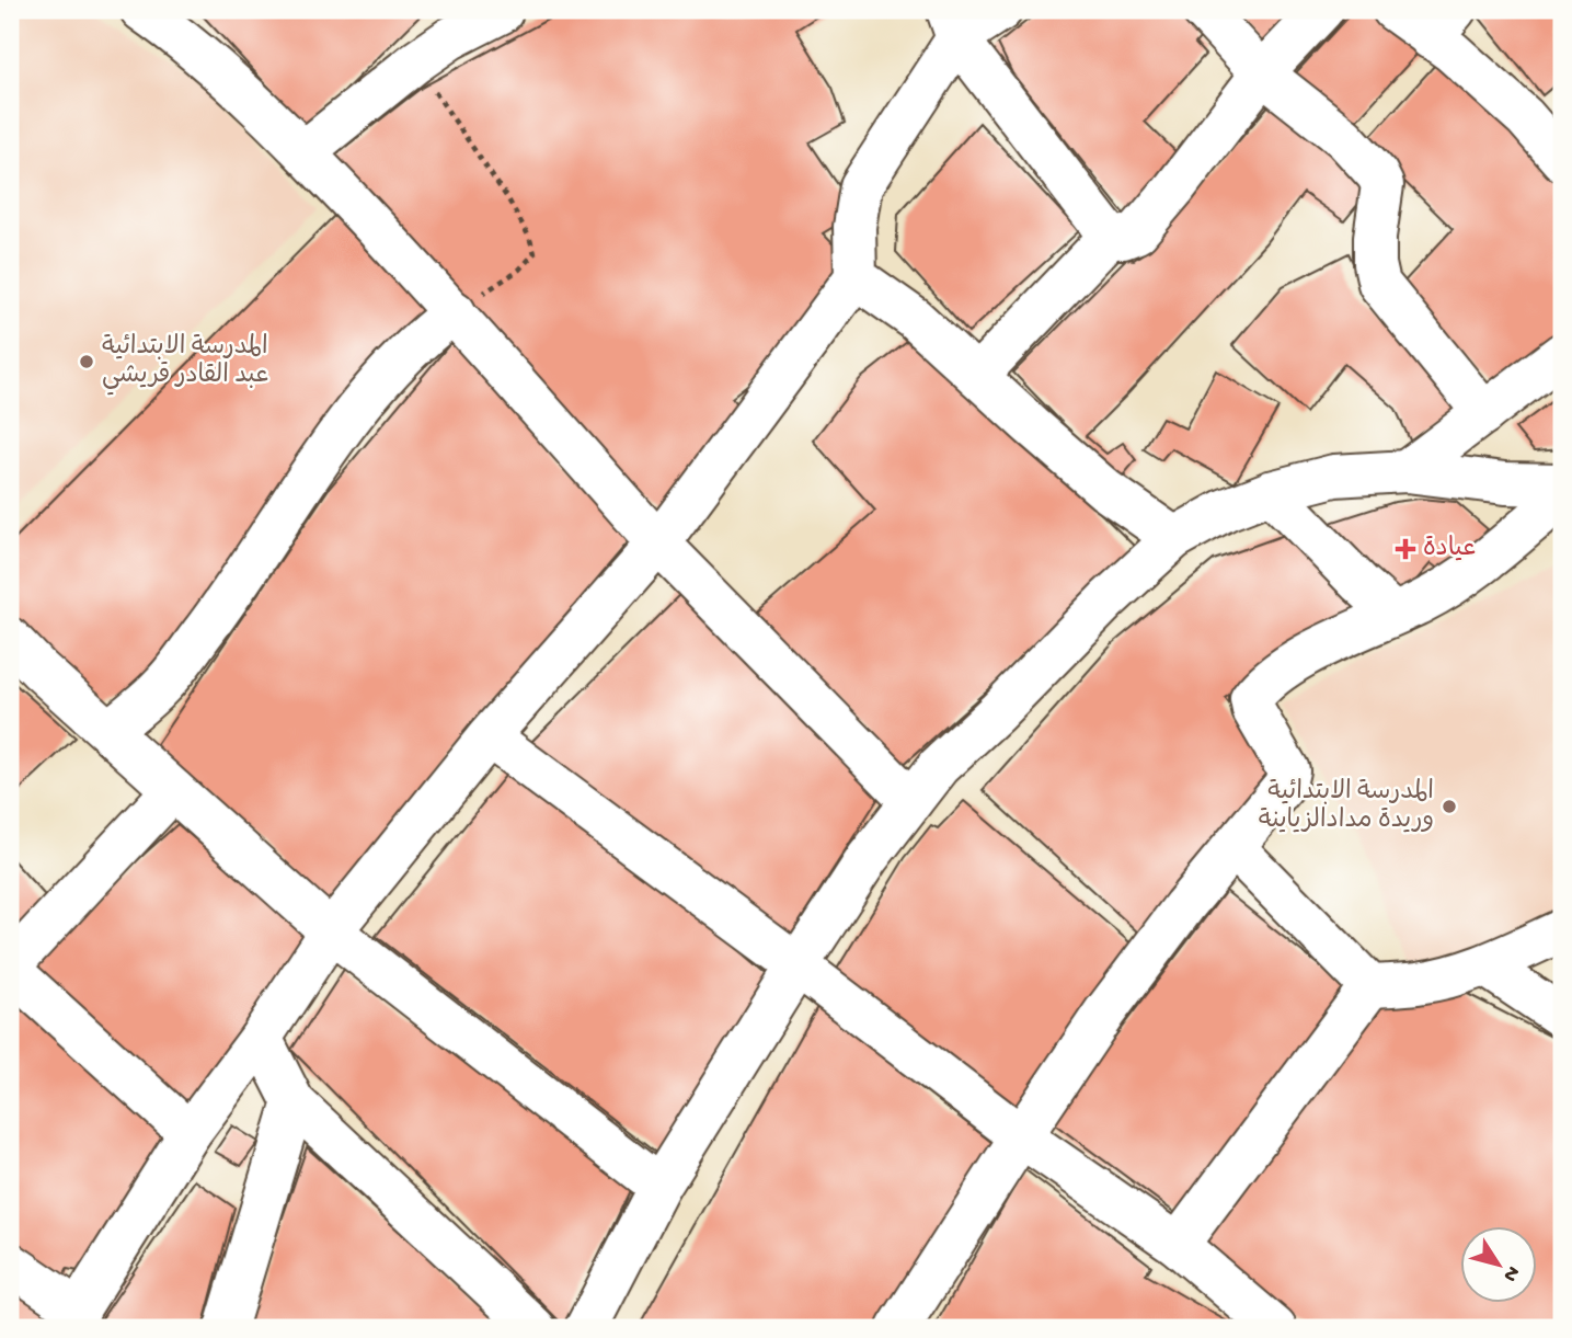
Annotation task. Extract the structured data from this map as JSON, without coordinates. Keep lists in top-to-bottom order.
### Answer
{
  "places": {
    "other": ["المدرسة الابتدائية عبد القادر قريشي", "المدرسة الابتدائية وريدة مدادالزياينة"],
    "health": ["عيادة"]
  },
  "north": "bottom right"
}
